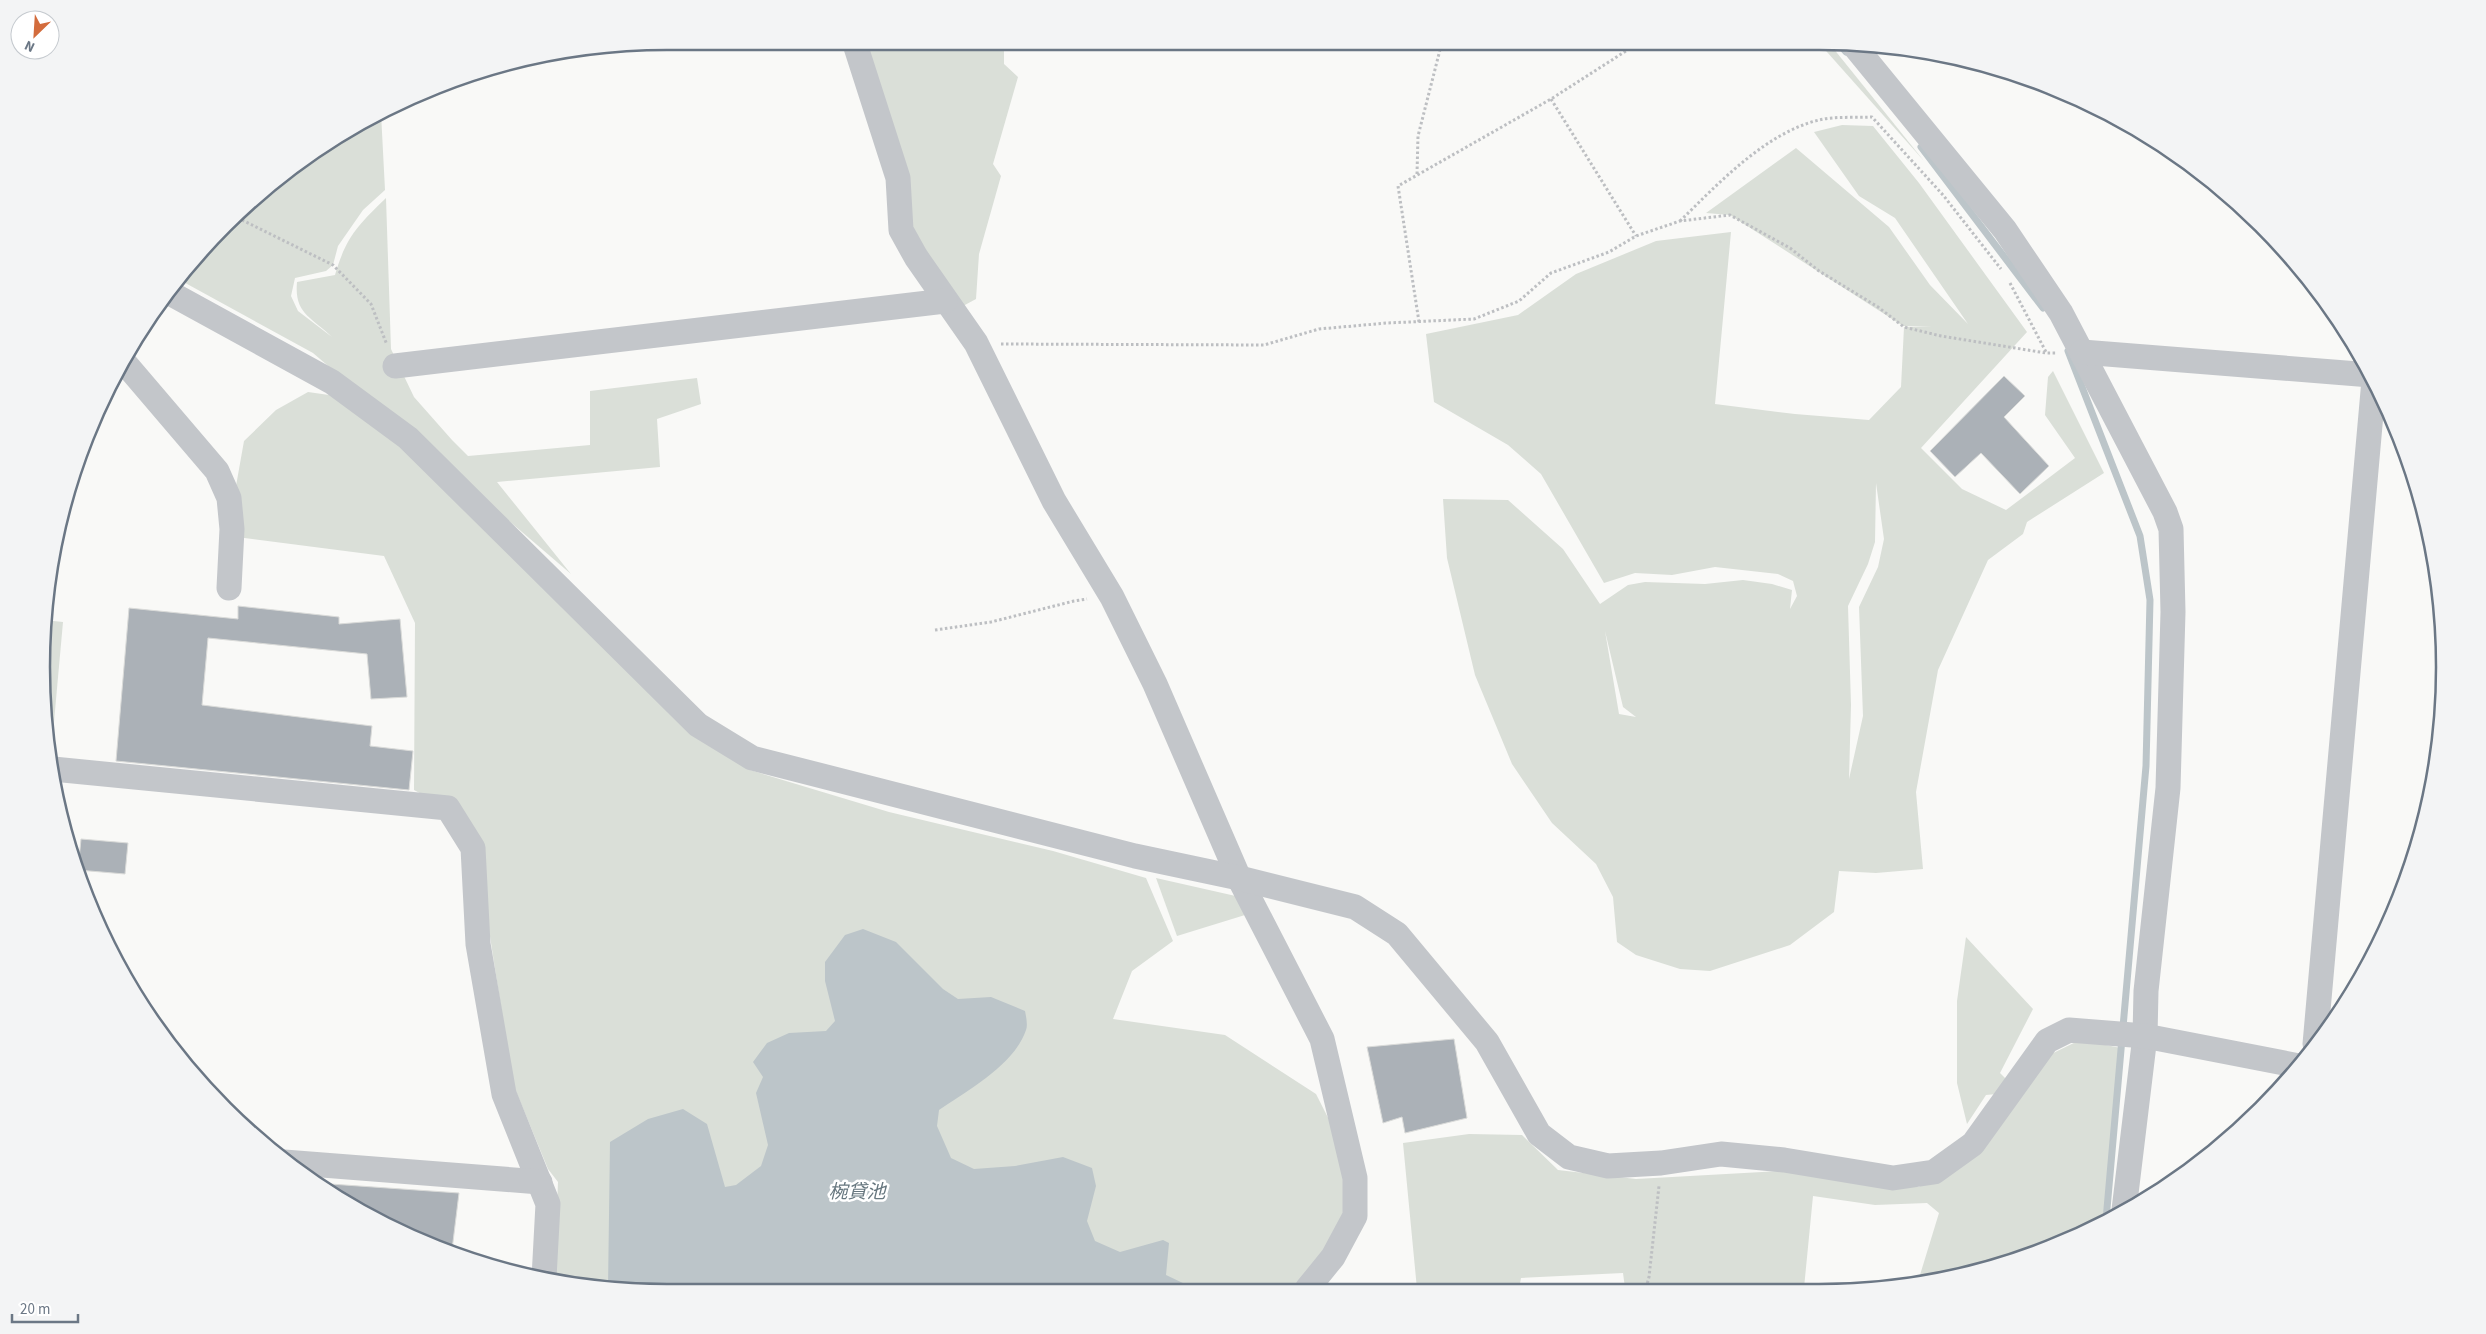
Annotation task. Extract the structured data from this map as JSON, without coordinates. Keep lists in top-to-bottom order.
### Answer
{
  "water": ["椀貸池"],
  "scale_bar": "20 m",
  "north": "bottom left"
}
